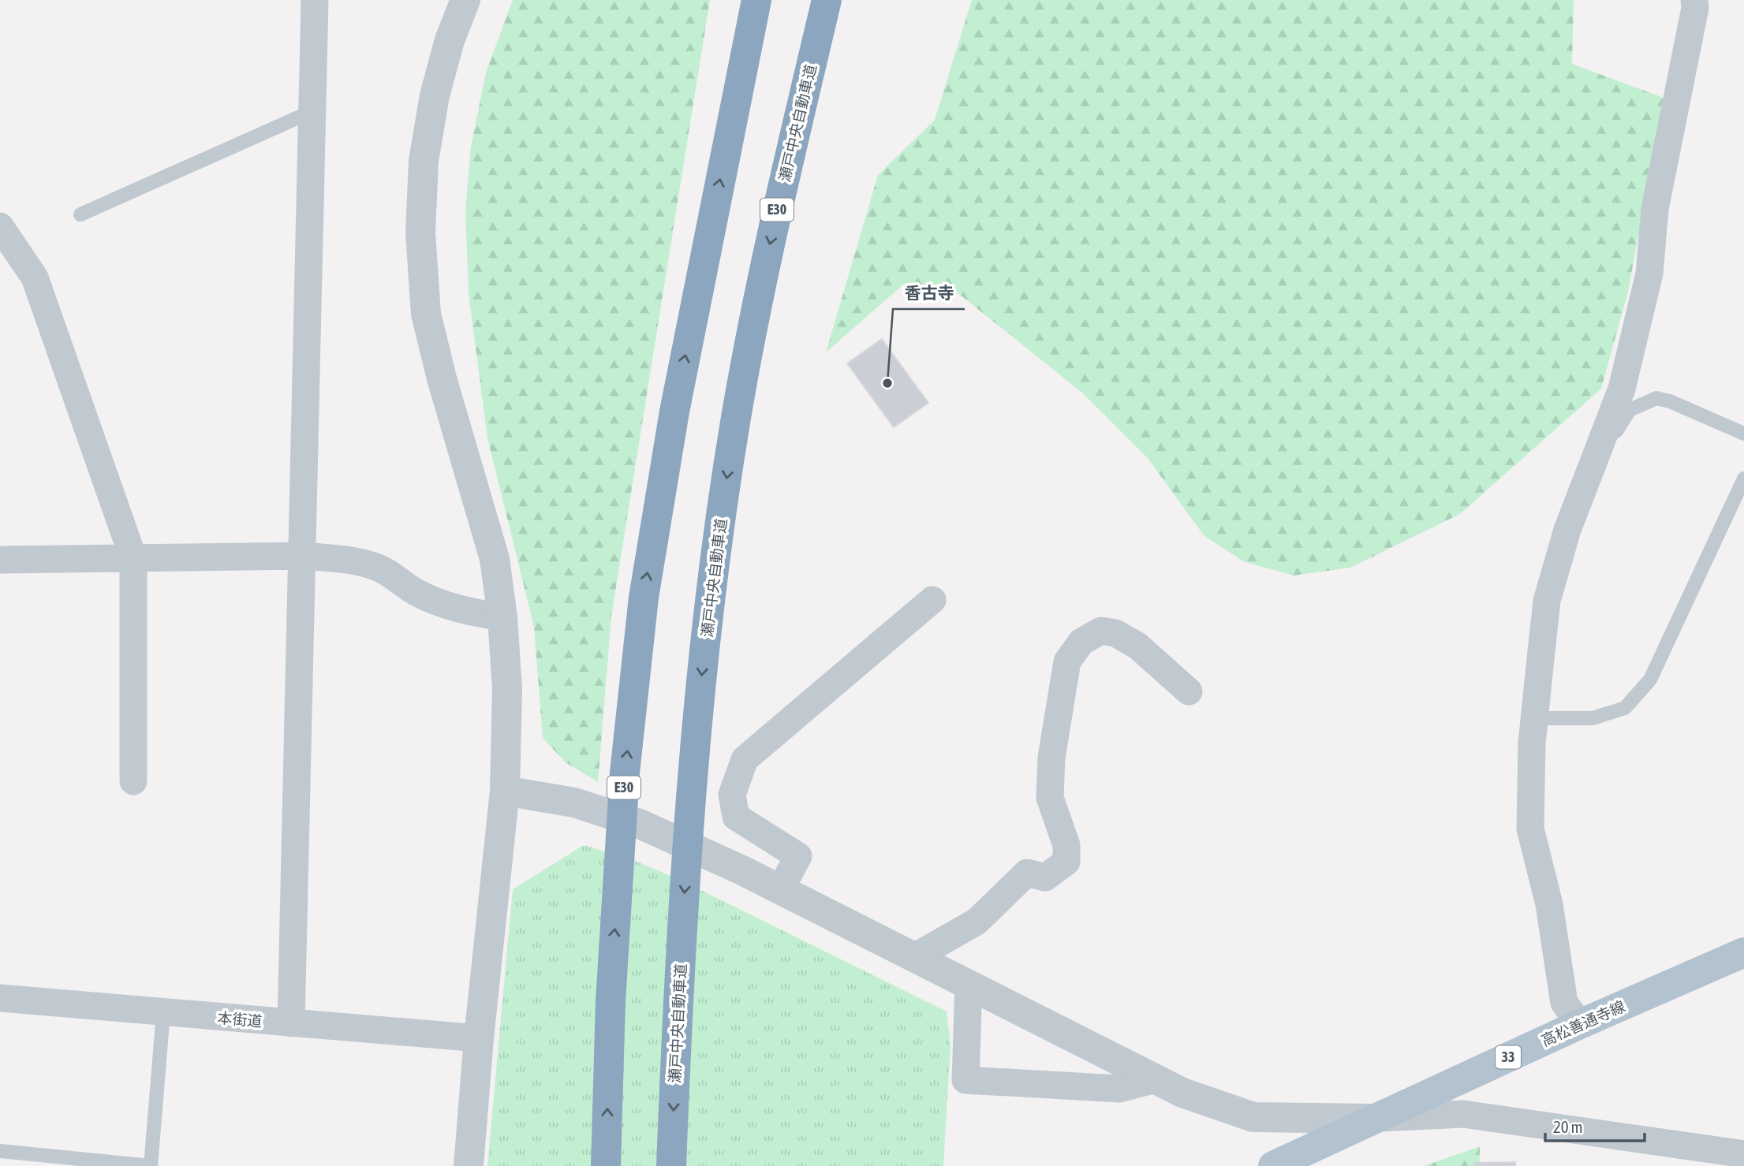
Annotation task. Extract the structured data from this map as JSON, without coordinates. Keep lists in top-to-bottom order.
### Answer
{
  "streets": {
    "highway": ["瀬戸中央自動車道", "E30"],
    "main road": ["高松善通寺線", "33"],
    "street": ["本街道"]
  },
  "places": ["香古寺"],
  "scale_bar": "20 m"
}
